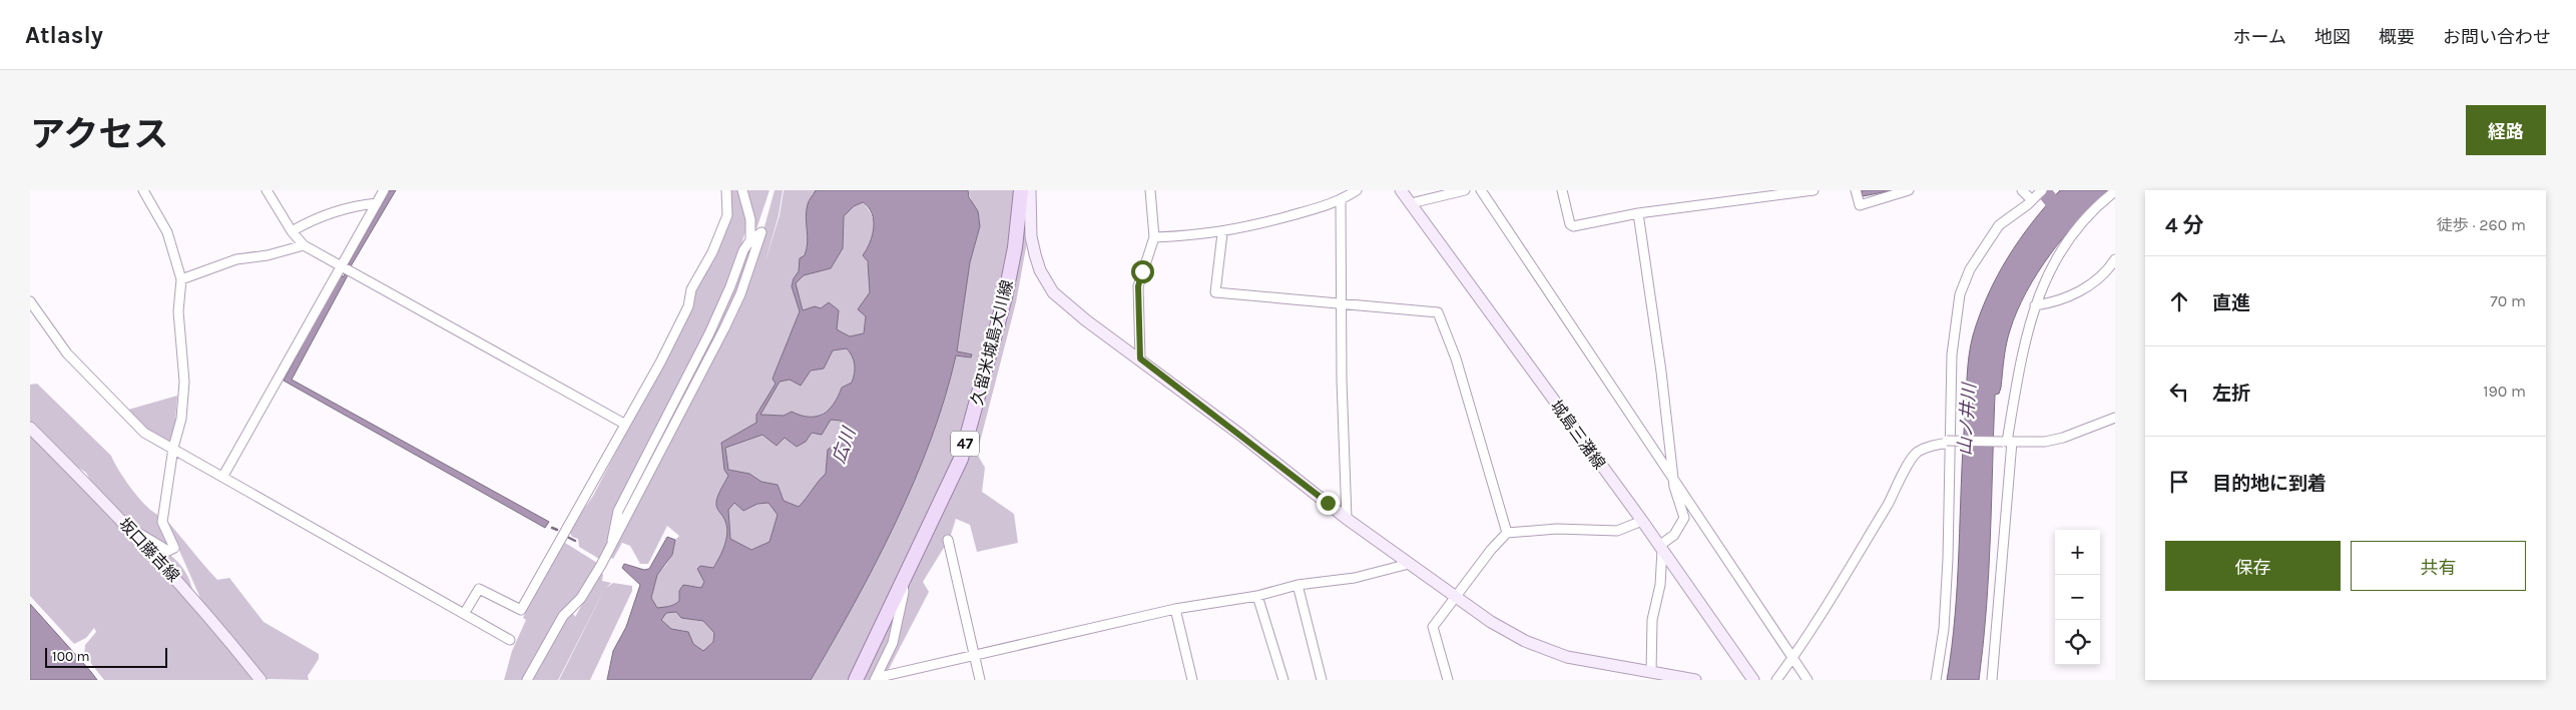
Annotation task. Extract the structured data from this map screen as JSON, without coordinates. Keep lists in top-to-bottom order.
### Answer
{
  "streets": {
    "main road": [
      "久留米城島大川線",
      "城島三潴線",
      "47",
      "坂口藤吉線"
    ]
  },
  "water": ["山ノ井川", "広川"],
  "scale_bar": "100 m",
  "page": {
    "header": "Atlasly",
    "nav": [
      "ホーム",
      "地図",
      "概要",
      "お問い合わせ"
    ],
    "title": "アクセス",
    "buttons": [
      "経路",
      ["保存", "共有"]
    ],
    "heading": ["4 分", "徒歩 · 260 m"],
    "list": [
      ["直進", "70 m"],
      ["左折", "190 m"],
      "目的地に到着"
    ],
    "map_buttons": ["+", "−"],
    "scale": "100 m"
  }
}
